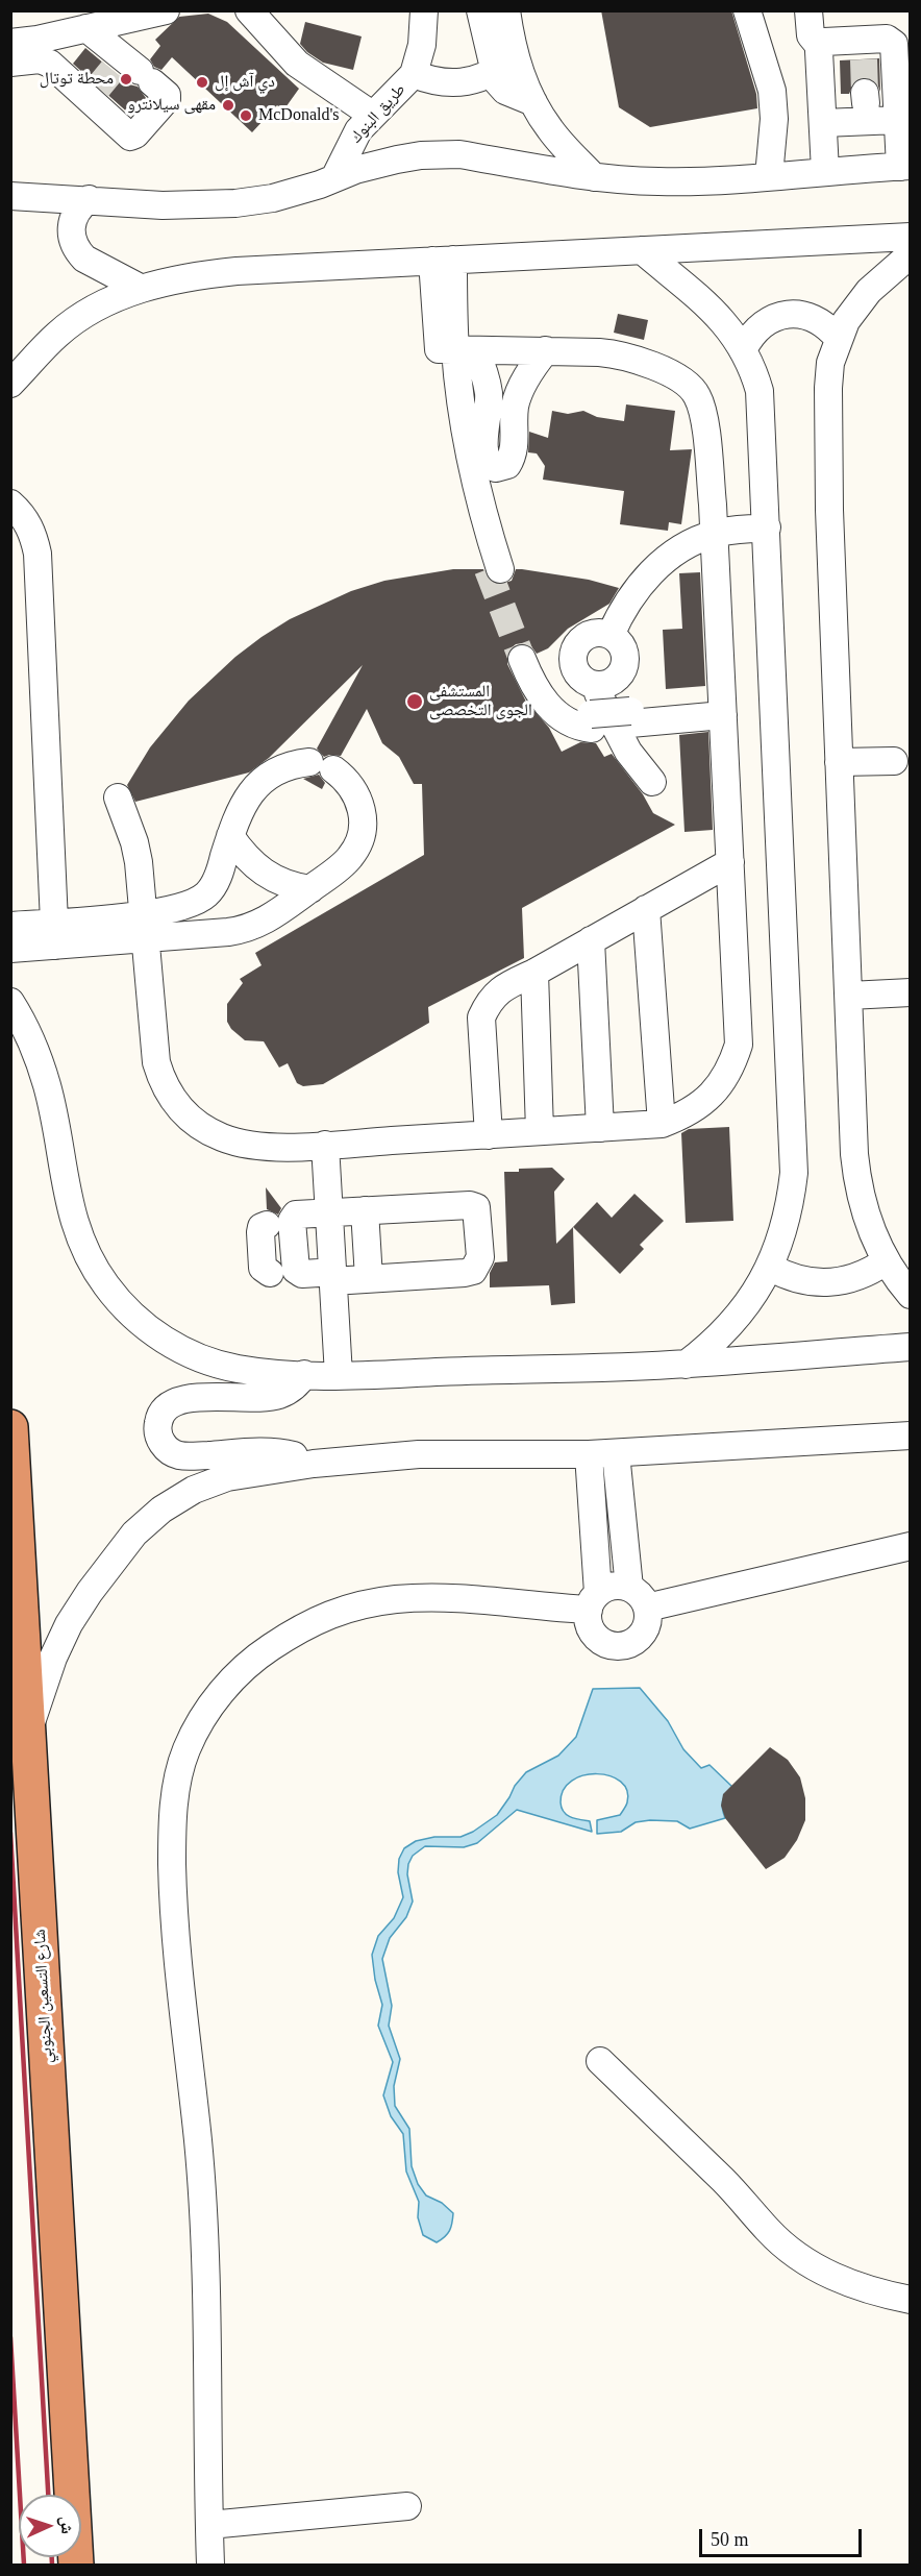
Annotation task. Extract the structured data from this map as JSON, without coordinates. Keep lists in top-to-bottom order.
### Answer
{
  "streets": {
    "highway": ["شارع التسعين الجنوبي"],
    "street": ["طريق البنوك"]
  },
  "places": [
    "محطة توتال",
    "دي آش إل",
    "مقهى سيلانترو",
    "McDonald's",
    "المستشفى الجوى التخصصى"
  ],
  "scale_bar": "50 m",
  "north": "right"
}
